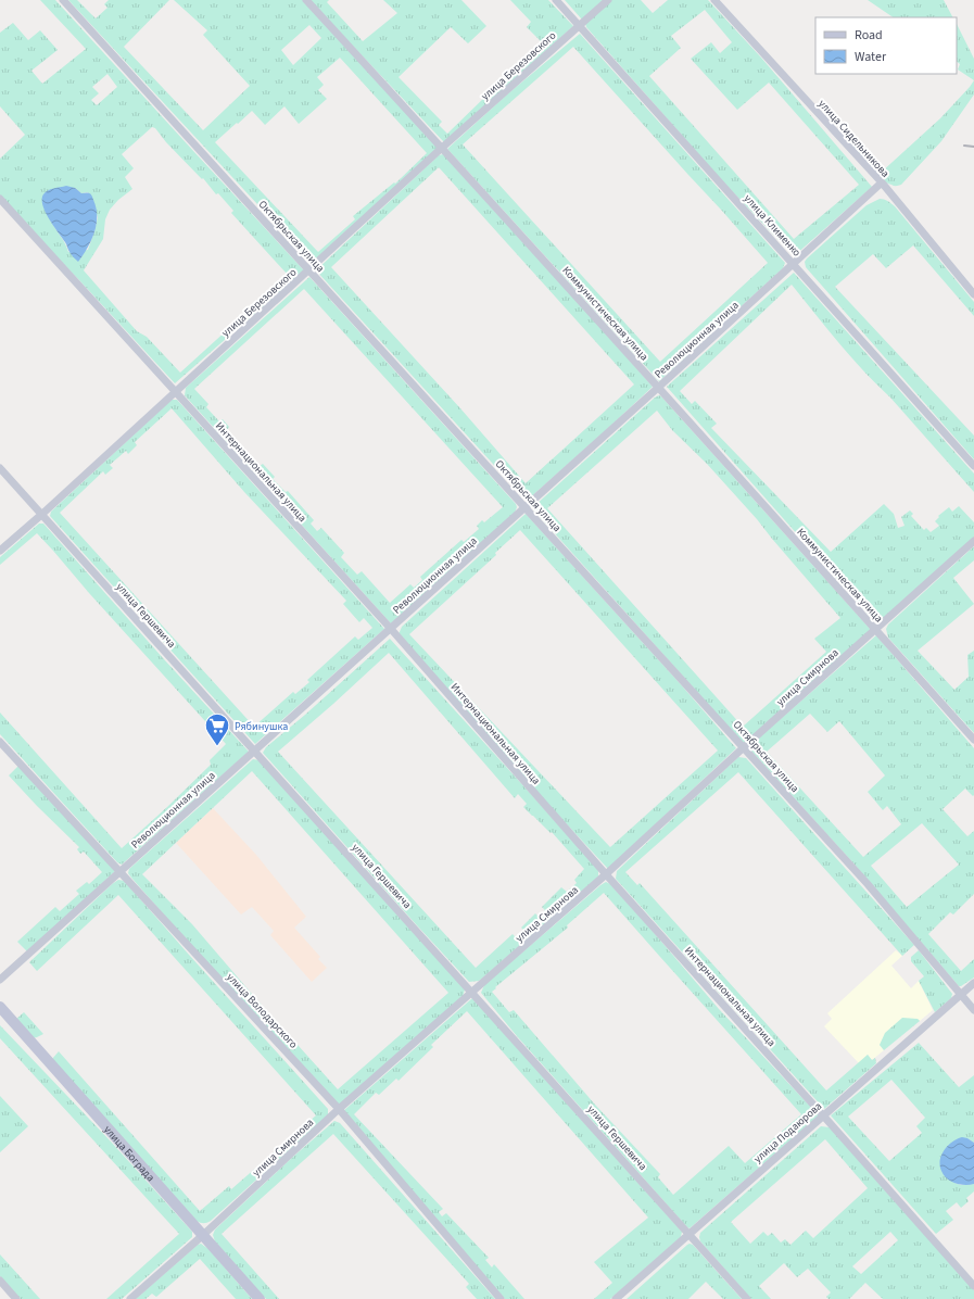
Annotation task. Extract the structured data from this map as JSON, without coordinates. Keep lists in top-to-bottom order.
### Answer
{
  "streets": {
    "street": [
      "улица Березовского",
      "улица Сидельникова",
      "улица Клименко",
      "Октябрьская улица",
      "Коммунистическая улица",
      "Революционная улица",
      "Интернациональная улица",
      "улица Гершевича",
      "улица Смирнова",
      "улица Володарского",
      "улица Подаюрова",
      "улица Бограда"
    ]
  },
  "crossings": [
    ["улица Березовского", "улица Клименко"],
    ["улица Березовского", "Октябрьская улица"],
    ["улица Березовского", "Коммунистическая улица"],
    ["улица Березовского", "Интернациональная улица"],
    ["улица Березовского", "улица Гершевича"],
    ["улица Сидельникова", "Революционная улица"],
    ["улица Клименко", "Революционная улица"],
    ["Октябрьская улица", "Революционная улица"],
    ["Октябрьская улица", "улица Смирнова"],
    ["Октябрьская улица", "улица Подаюрова"],
    ["Коммунистическая улица", "Революционная улица"],
    ["Коммунистическая улица", "улица Смирнова"],
    ["Революционная улица", "Интернациональная улица"],
    ["Революционная улица", "улица Гершевича"],
    ["Революционная улица", "улица Володарского"],
    ["Интернациональная улица", "улица Смирнова"],
    ["Интернациональная улица", "улица Подаюрова"],
    ["улица Гершевича", "улица Смирнова"],
    ["улица Гершевича", "улица Подаюрова"],
    ["улица Смирнова", "улица Володарского"],
    ["улица Смирнова", "улица Бограда"]
  ],
  "places": {
    "supermarket": ["Рябинушка"]
  },
  "legend": ["Road", "Water"]
}
